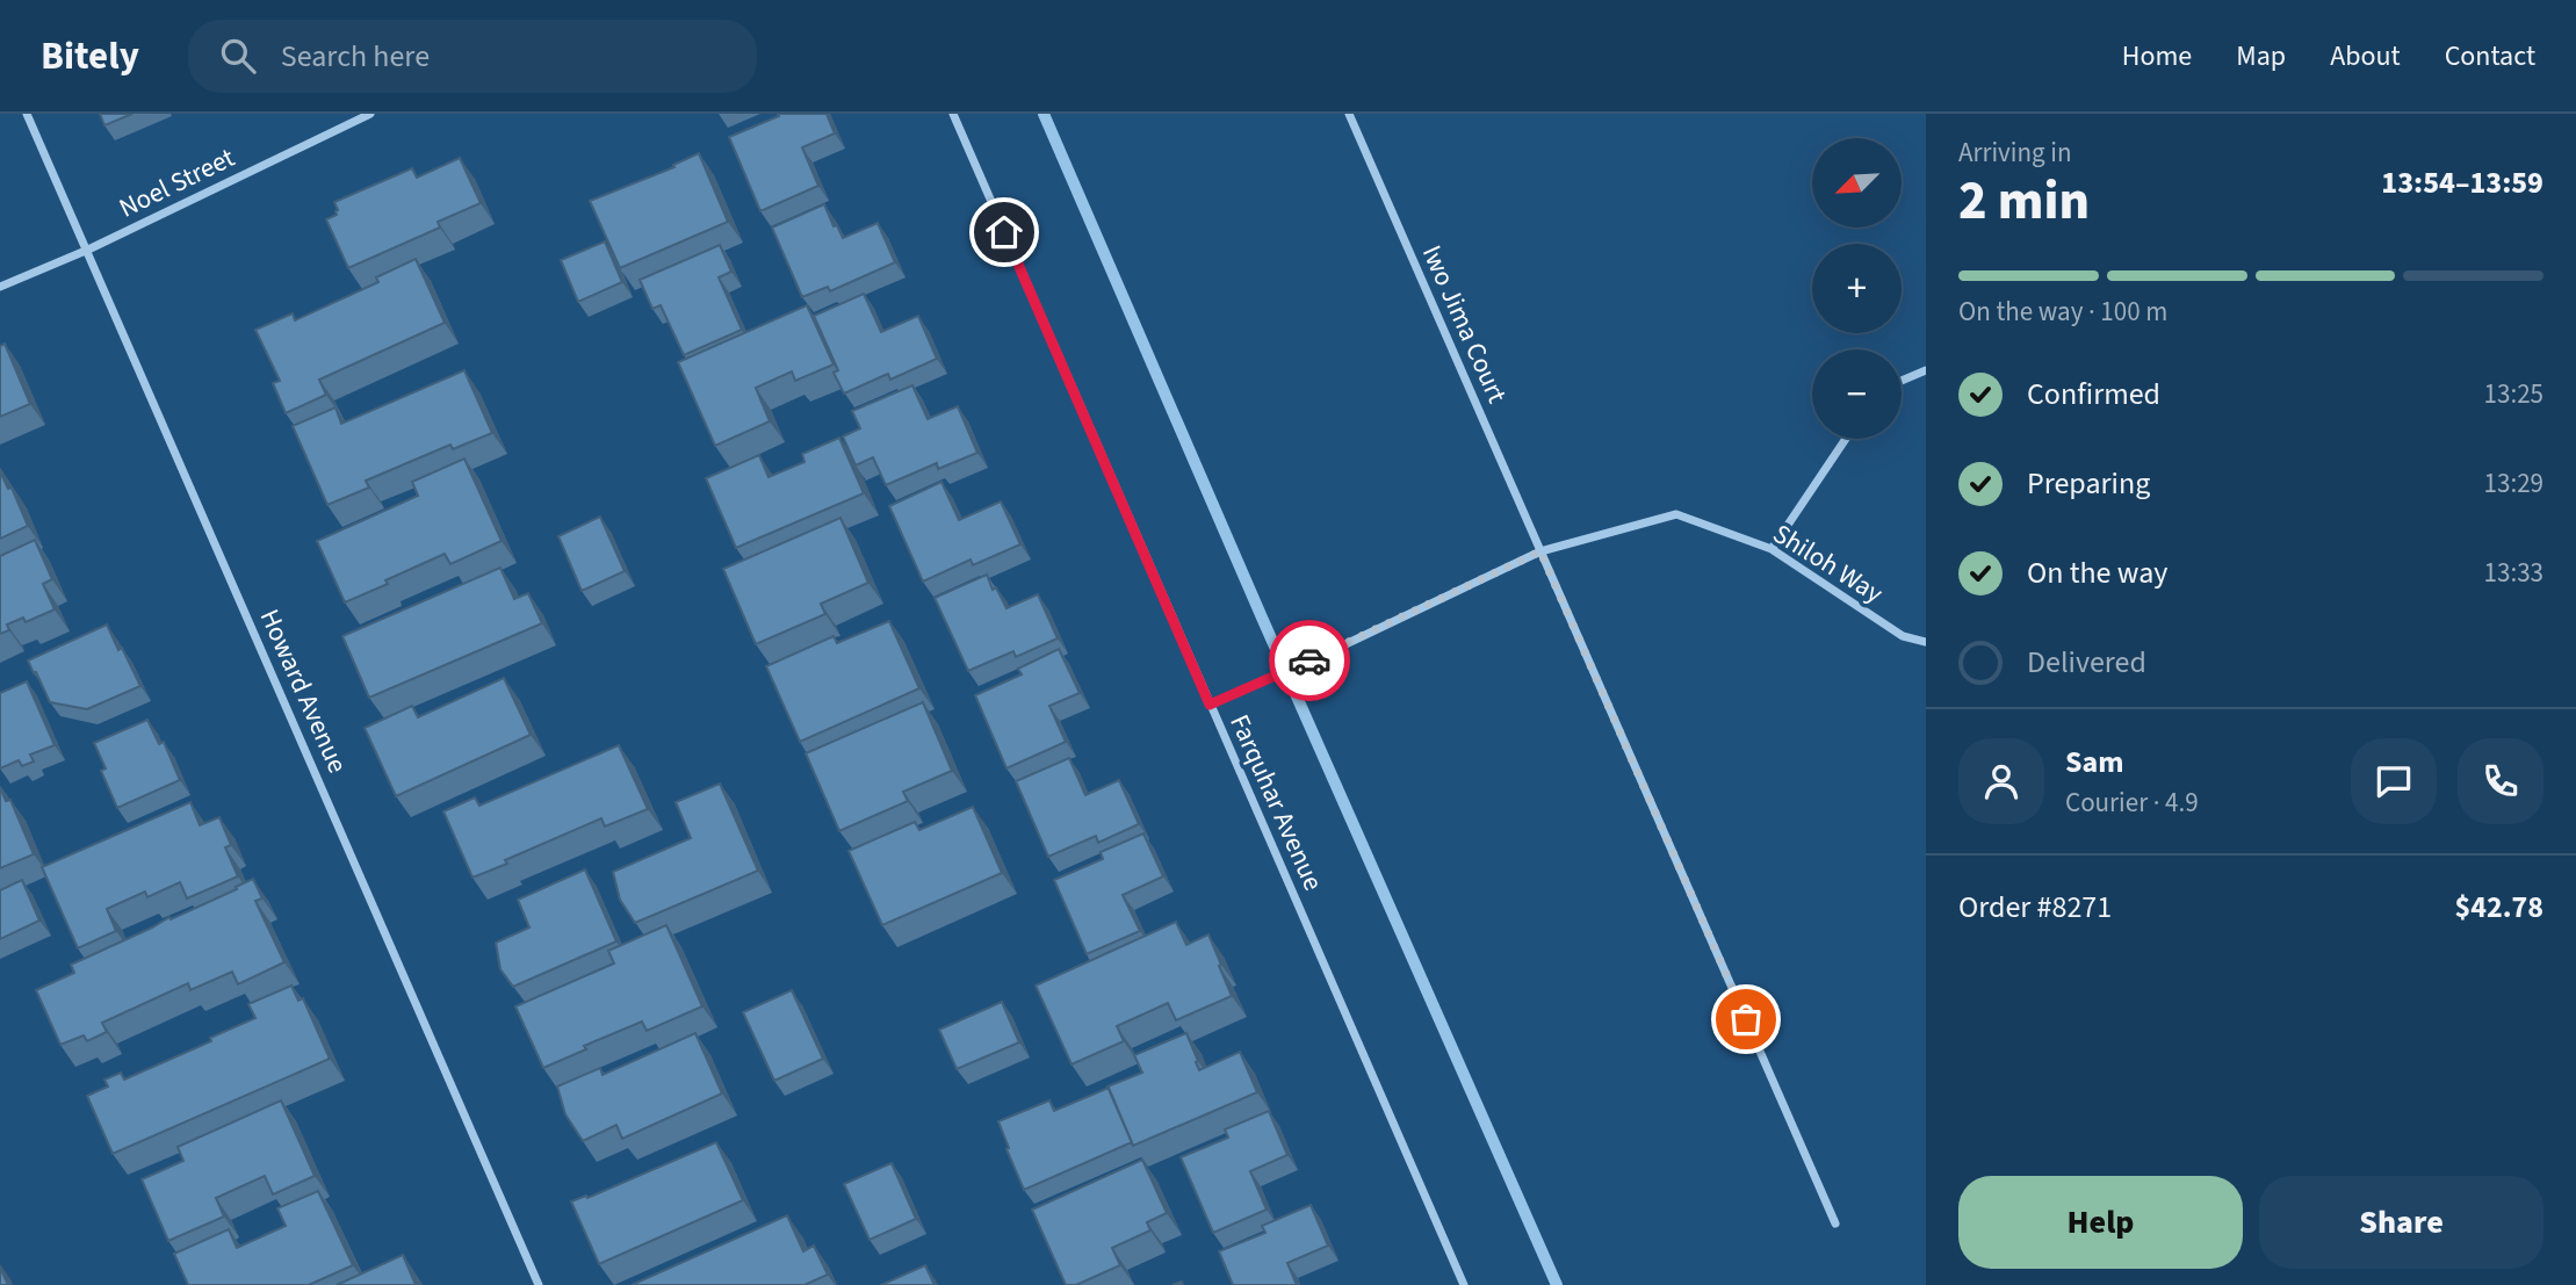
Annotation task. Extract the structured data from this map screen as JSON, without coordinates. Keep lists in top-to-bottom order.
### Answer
{
  "streets": {
    "street": [
      "Noel Street",
      "Iwo Jima Court",
      "Shiloh Way",
      "Howard Avenue",
      "Farquhar Avenue"
    ]
  },
  "crossings": [
    ["Noel Street", "Howard Avenue"],
    ["Iwo Jima Court", "Shiloh Way"],
    ["Shiloh Way", "Farquhar Avenue"]
  ],
  "north": "bottom left",
  "page": {
    "header": "Bitely",
    "search": "Search here",
    "nav": [
      "Home",
      "Map",
      "About",
      "Contact"
    ],
    "heading": ["2 min", "Arriving in", "13:54–13:59"],
    "panel": [
      "Sam",
      "Courier · 4.9",
      "Order #8271",
      "$42.78"
    ],
    "map_buttons": ["+", "−"],
    "bar": "On the way · 100 m",
    "list": [
      ["Confirmed", "13:25"],
      ["Preparing", "13:29"],
      ["On the way", "13:33"],
      "Delivered"
    ],
    "buttons": ["Help", "Share"]
  }
}
